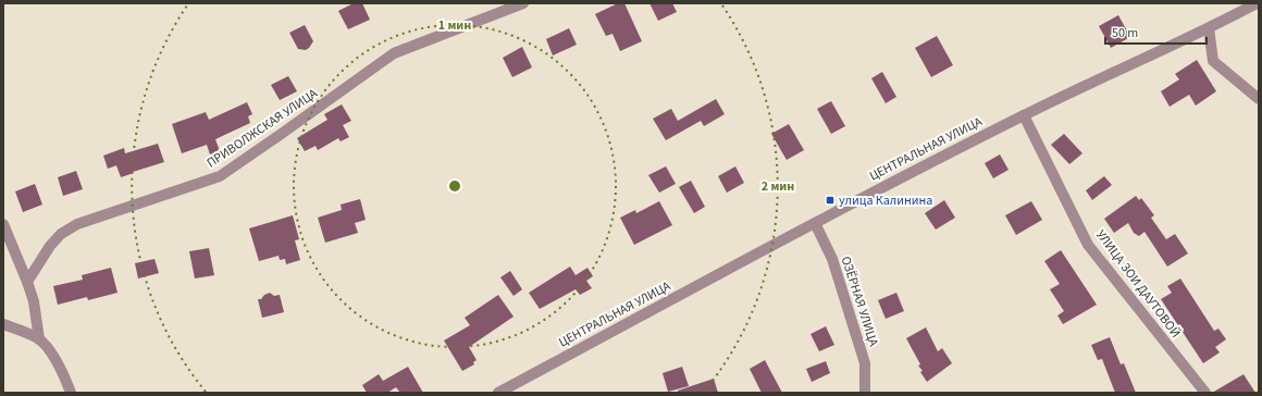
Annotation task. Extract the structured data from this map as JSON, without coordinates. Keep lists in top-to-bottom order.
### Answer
{
  "streets": {
    "street": [
      "ПРИВОЛЖСКАЯ УЛИЦА",
      "ЦЕНТРАЛЬНАЯ УЛИЦА",
      "УЛИЦА ЗОИ ДАУТОВОЙ",
      "ОЗЁРНАЯ УЛИЦА"
    ]
  },
  "crossings": [
    ["ЦЕНТРАЛЬНАЯ УЛИЦА", "УЛИЦА ЗОИ ДАУТОВОЙ"],
    ["ЦЕНТРАЛЬНАЯ УЛИЦА", "ОЗЁРНАЯ УЛИЦА"]
  ],
  "places": {
    "transit": ["улица Калинина"]
  },
  "scale_bar": "50 m",
  "rings": ["1 мин", "2 мин"]
}
